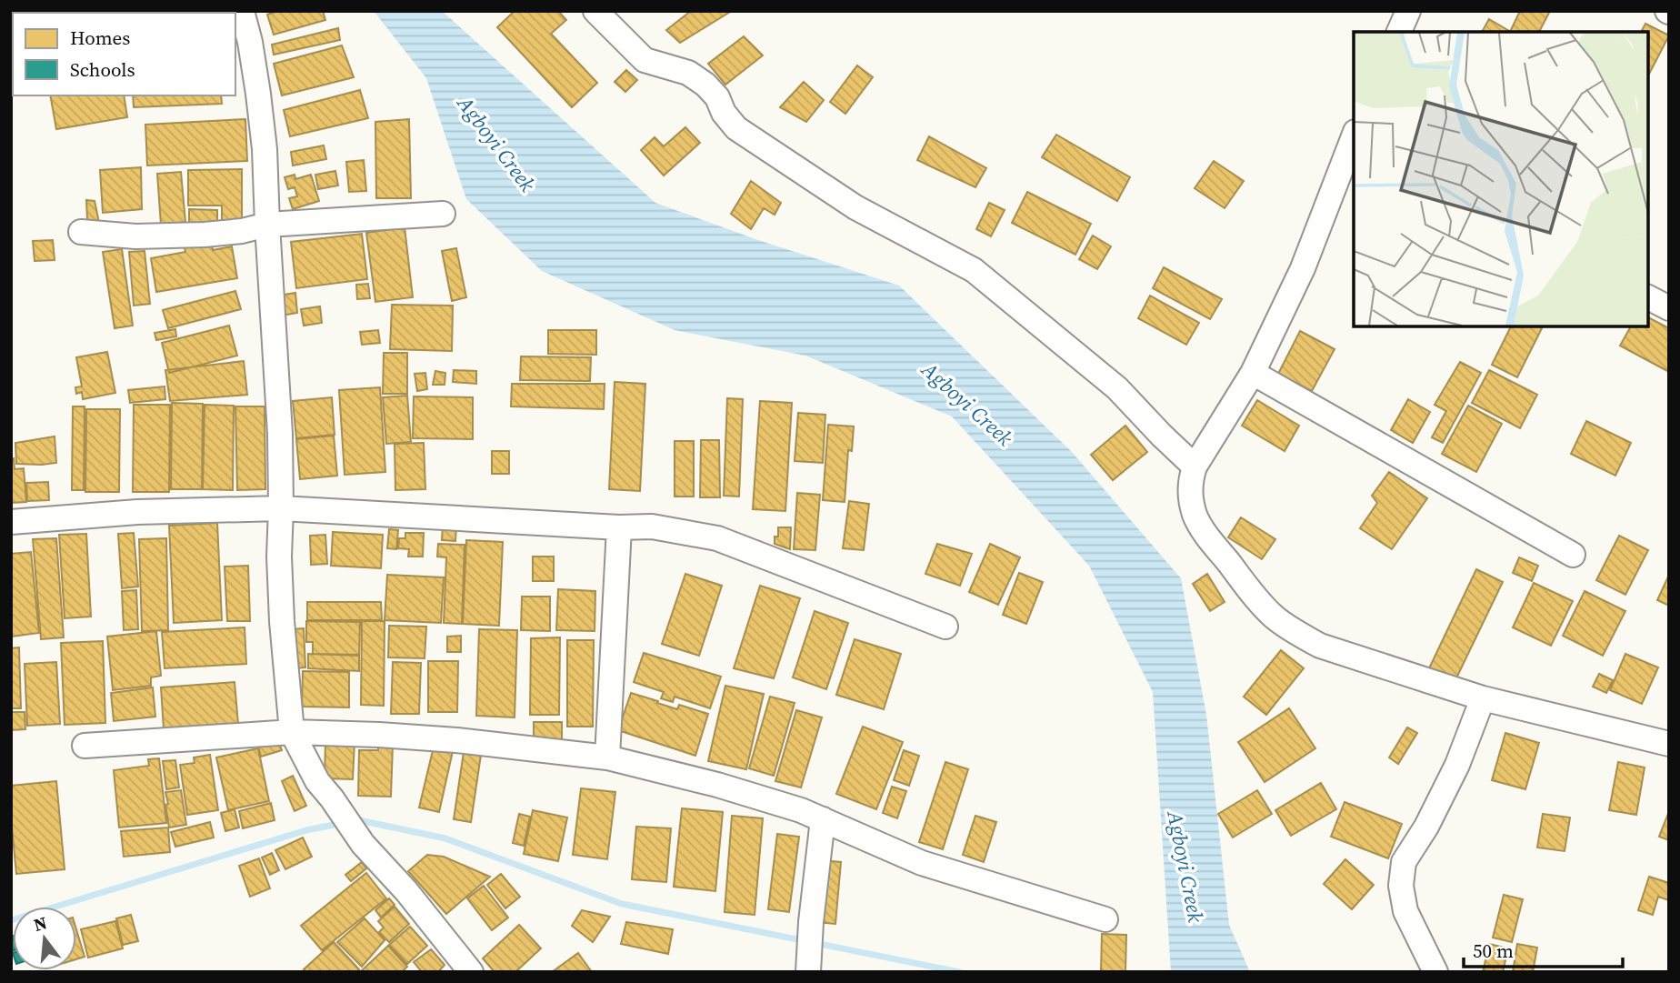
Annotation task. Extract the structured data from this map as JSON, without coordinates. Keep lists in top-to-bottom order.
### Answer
{
  "water": ["Agboyi Creek"],
  "legend": ["Homes", "Schools"],
  "scale_bar": "50 m",
  "north": "top"
}
